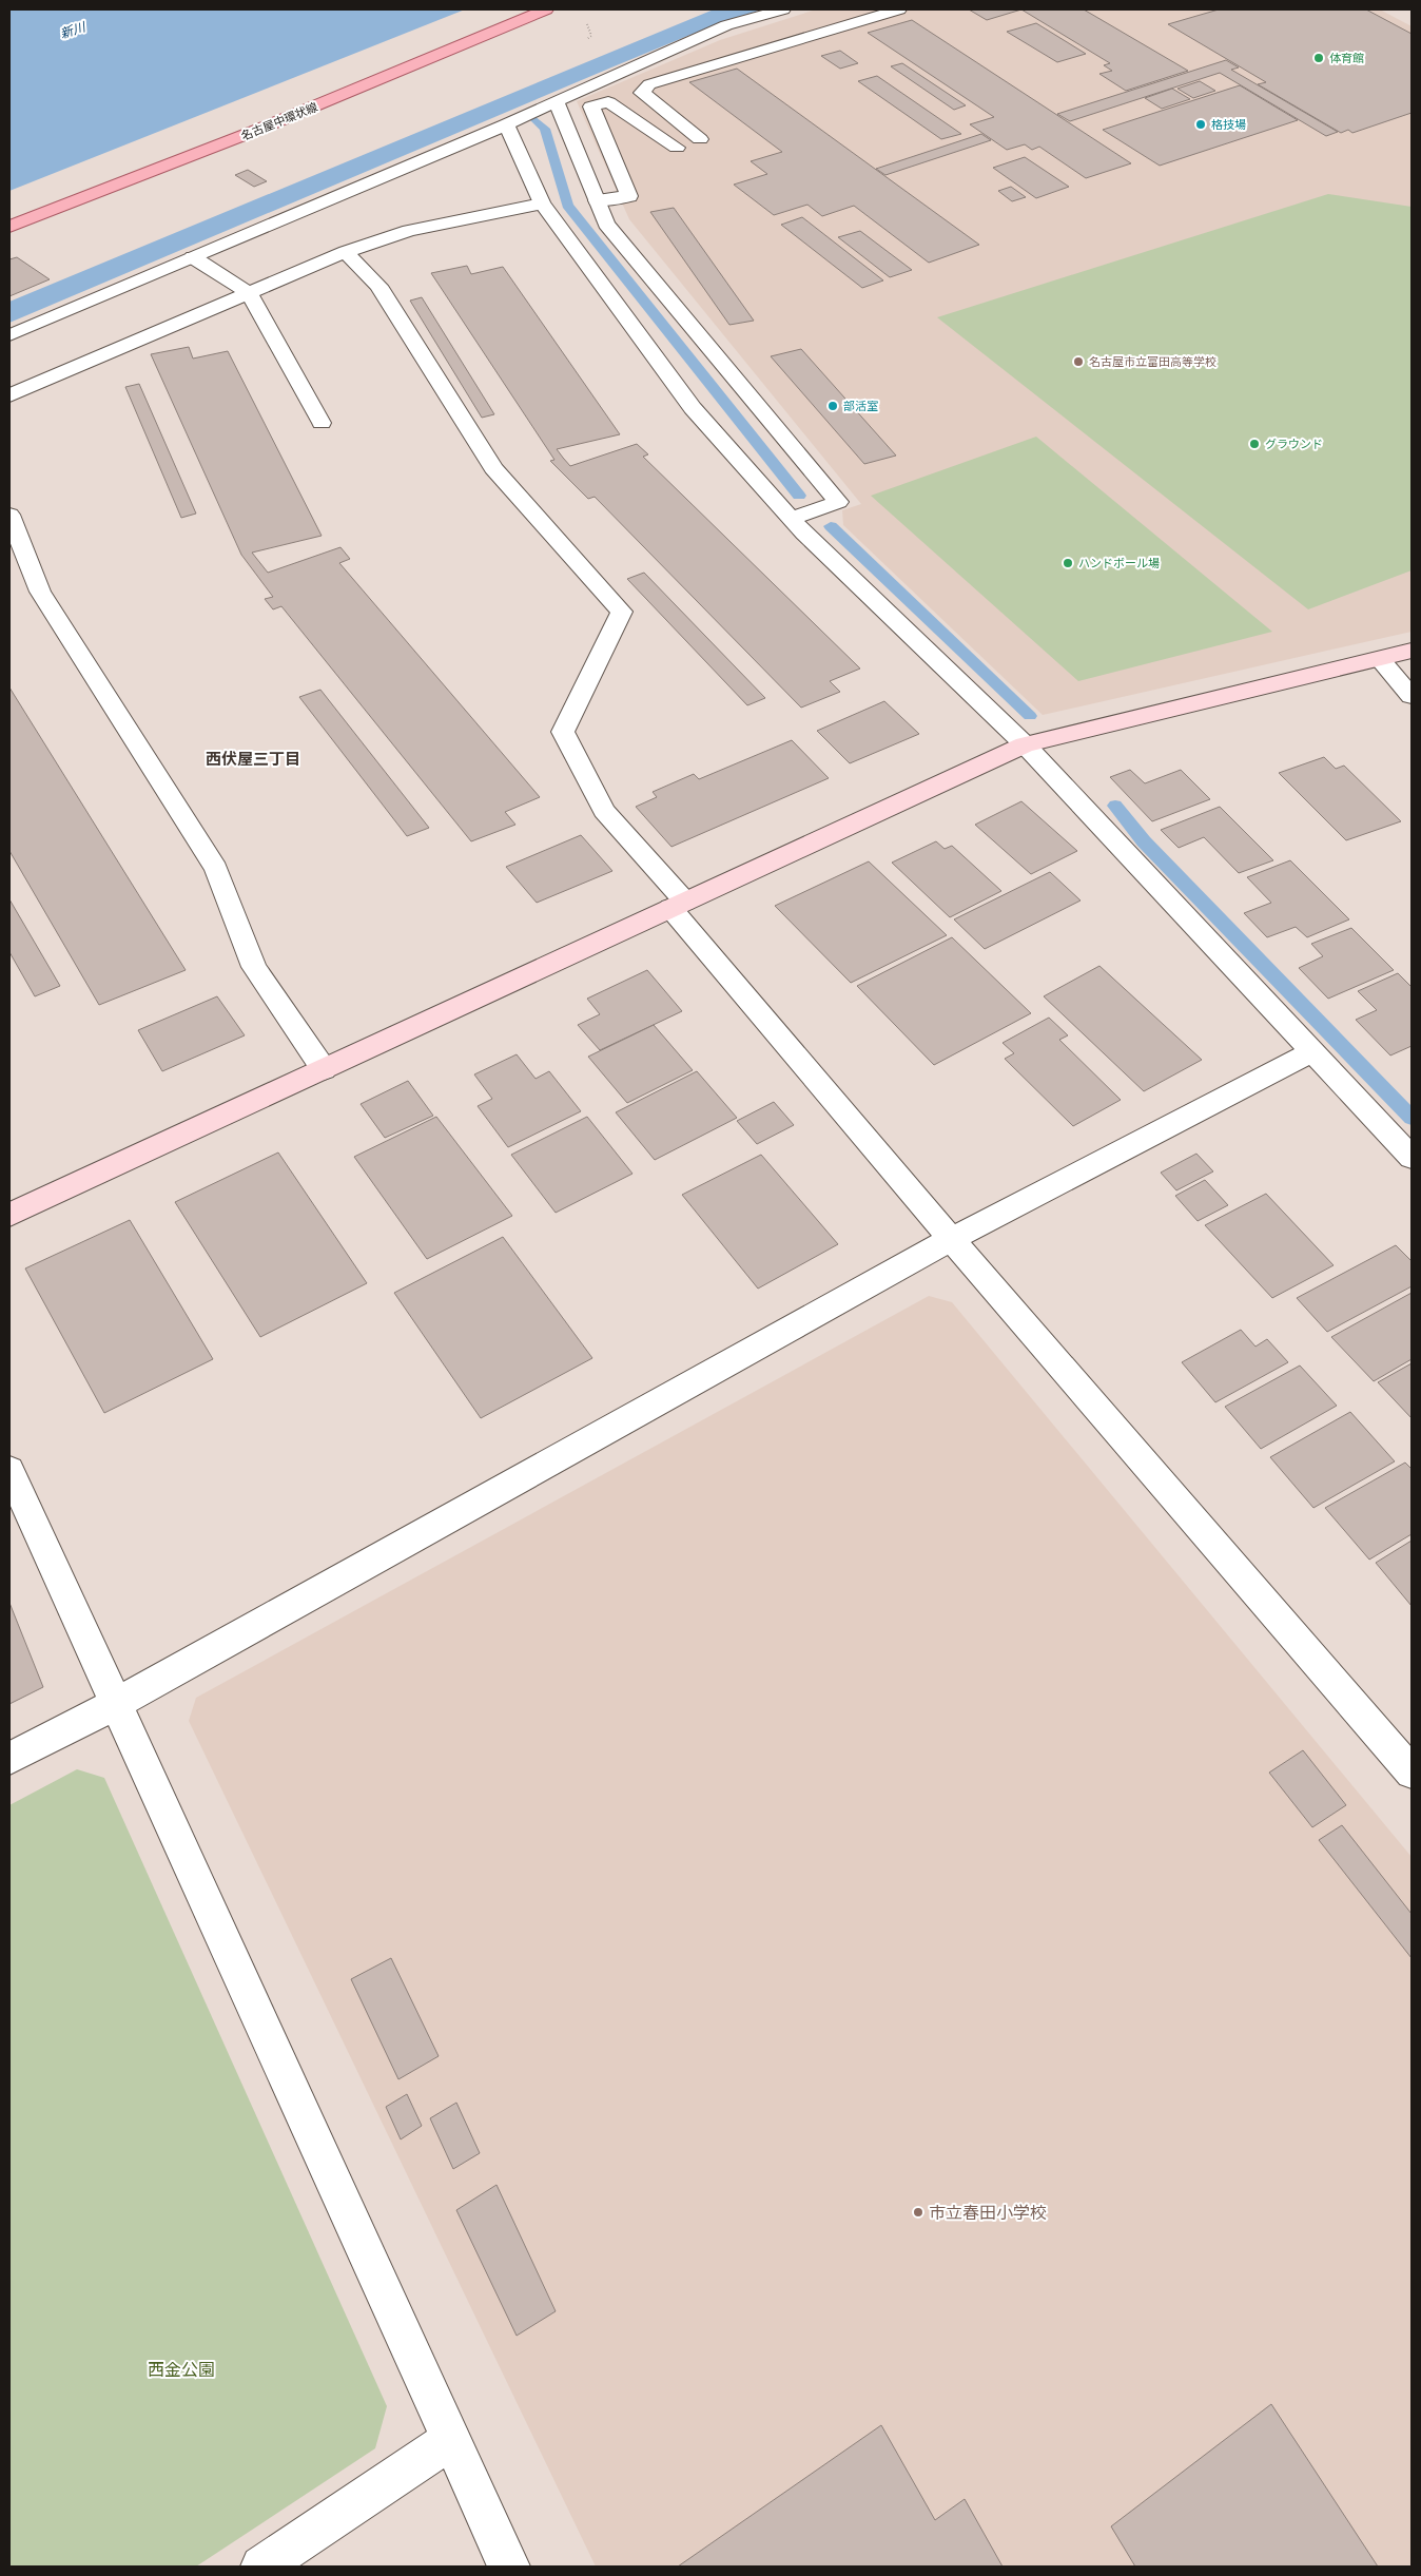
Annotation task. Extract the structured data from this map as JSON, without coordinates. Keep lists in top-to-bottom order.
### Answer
{
  "streets": {
    "main road": ["名古屋中環状線"]
  },
  "districts": ["西伏屋三丁目"],
  "water": ["新川"],
  "parks": ["西金公園"],
  "places": [
    "体育館",
    "格技場",
    "名古屋市立富田高等学校",
    "部活室",
    "グラウンド",
    "ハンドボール場",
    "市立春田小学校"
  ]
}
